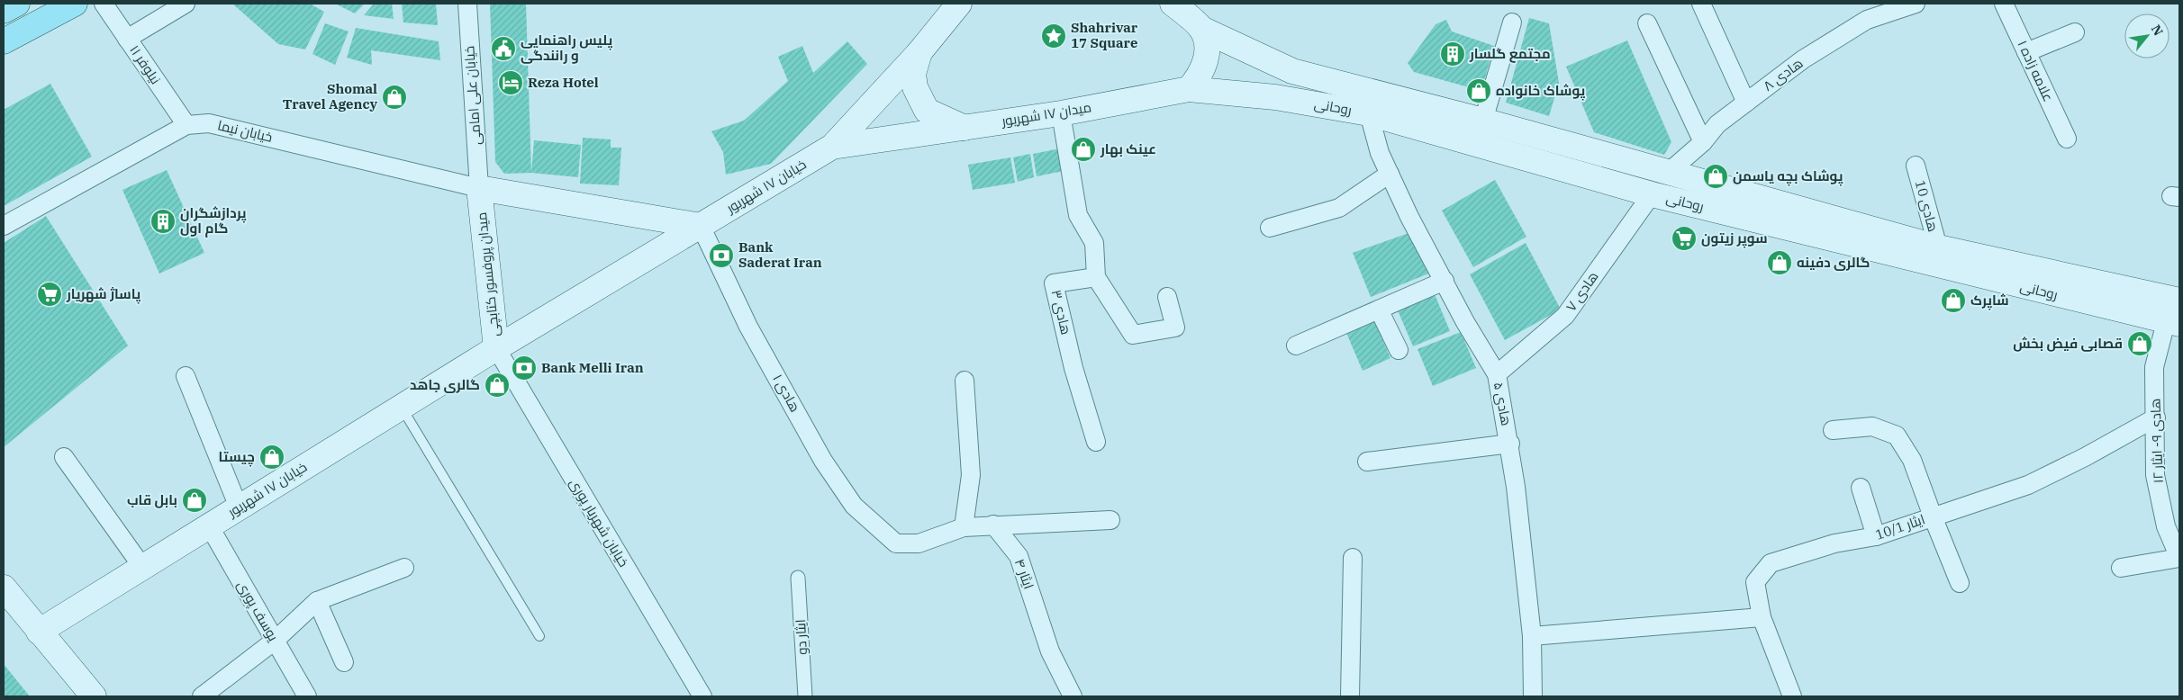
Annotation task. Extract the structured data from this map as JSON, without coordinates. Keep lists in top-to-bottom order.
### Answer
{
  "streets": {
    "main road": [
      "روحانی",
      "میدان ۱۷ شهریور",
      "خیابان ۱۷ شهریور",
      "میدان پروفسور کتابچی"
    ],
    "street": [
      "نیلوفر ۱۱",
      "علامه زاده ۱",
      "هادی ۸",
      "خیابان علی امامی",
      "خیابان نیما",
      "هادی 10",
      "هادی ۷",
      "هادی ۳",
      "هادی ۱",
      "هادی ۵",
      "هادی ۹- ایثار ۱۲",
      "خیابان شهریار پوری",
      "ایثار 10/1",
      "ایثار ۴",
      "یوسف پوری",
      "ایثار دو"
    ]
  },
  "crossings": [
    ["نیلوفر ۱۱", "خیابان نیما"],
    ["هادی ۸", "روحانی"],
    ["خیابان علی امامی", "خیابان نیما"],
    ["خیابان علی امامی", "میدان پروفسور کتابچی"],
    ["روحانی", "میدان ۱۷ شهریور"],
    ["روحانی", "هادی 10"],
    ["روحانی", "هادی ۷"],
    ["روحانی", "هادی ۵"],
    ["روحانی", "هادی ۹- ایثار ۱۲"],
    ["میدان ۱۷ شهریور", "خیابان ۱۷ شهریور"],
    ["خیابان نیما", "میدان پروفسور کتابچی"],
    ["خیابان ۱۷ شهریور", "میدان پروفسور کتابچی"],
    ["خیابان ۱۷ شهریور", "هادی ۱"],
    ["خیابان ۱۷ شهریور", "خیابان شهریار پوری"],
    ["خیابان ۱۷ شهریور", "یوسف پوری"],
    ["میدان پروفسور کتابچی", "هادی ۱"],
    ["میدان پروفسور کتابچی", "خیابان شهریار پوری"],
    ["هادی ۷", "هادی ۵"],
    ["هادی ۹- ایثار ۱۲", "ایثار 10/1"]
  ],
  "places": {
    "place": ["Shahrivar 17 Square"],
    "public building": ["پلیس راهنمایی و رانندگی"],
    "building": ["مجتمع گلسار", "پردازشگران گام اول"],
    "hotel": ["Reza Hotel"],
    "shop": [
      "پوشاک خانواده",
      "Shomal Travel Agency",
      "عینک بهار",
      "پوشاک بچه یاسمن",
      "گالری دفینه",
      "شاپرک",
      "قصابی فیض بخش",
      "گالری جاهد",
      "چیستا",
      "بابل قاب"
    ],
    "supermarket": ["سوپر زیتون", "پاساژ شهریار"],
    "bank": ["Bank Saderat Iran", "Bank Melli Iran"]
  },
  "north": "top right"
}
